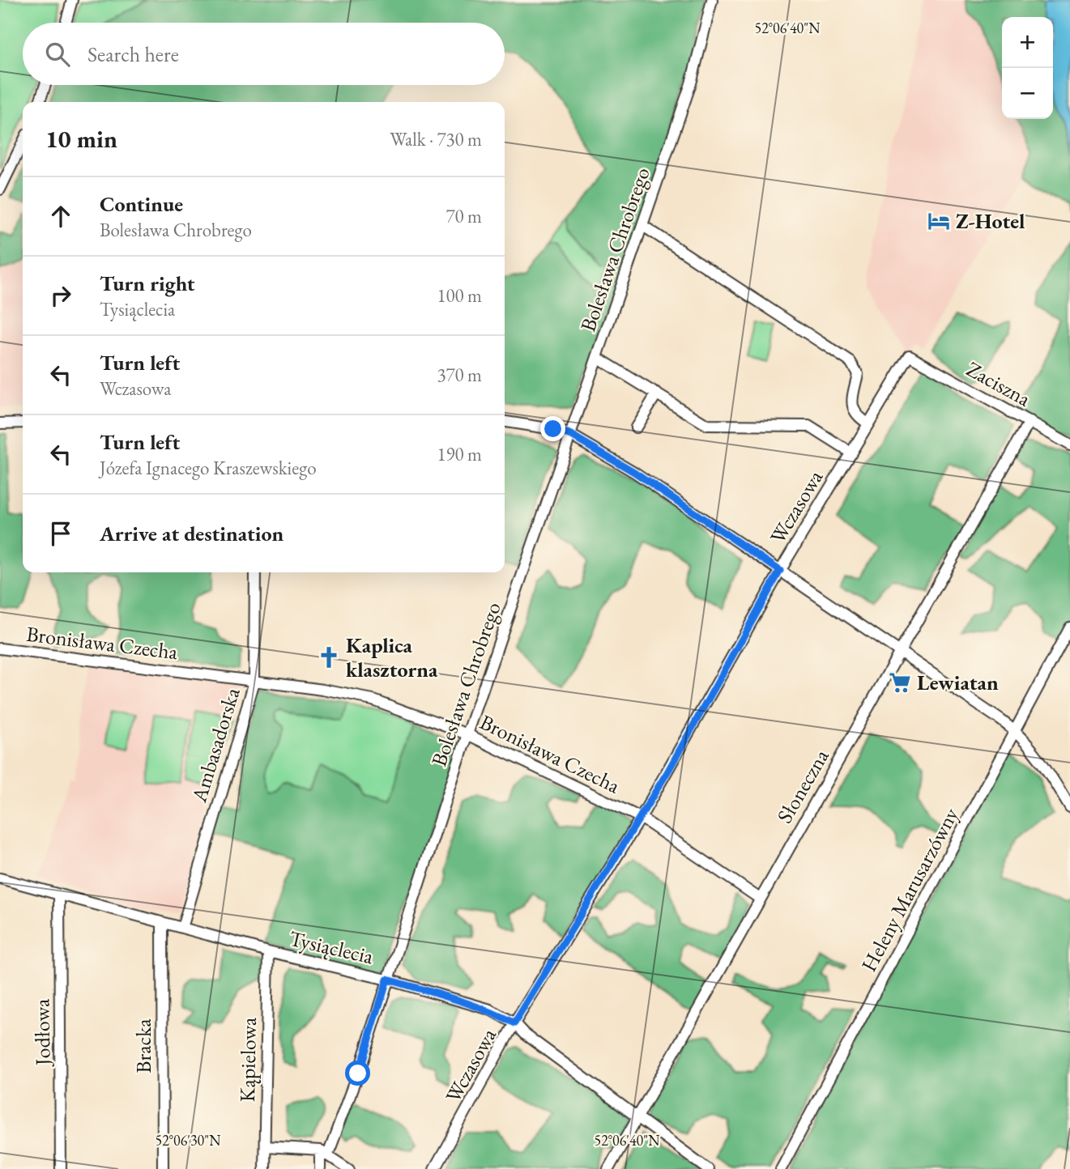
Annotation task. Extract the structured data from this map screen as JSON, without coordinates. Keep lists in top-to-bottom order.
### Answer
{
  "streets": {
    "street": [
      "Bolesława Chrobrego",
      "Zaciszna",
      "Wczasowa",
      "Bronisława Czecha",
      "Ambasadorska",
      "Słoneczna",
      "Heleny Marusarzówny",
      "Tysiąclecia",
      "Jodłowa",
      "Bracka",
      "Kąpielowa"
    ]
  },
  "crossings": [
    ["Bolesława Chrobrego", "Bronisława Czecha"],
    ["Bolesława Chrobrego", "Tysiąclecia"],
    ["Zaciszna", "Wczasowa"],
    ["Zaciszna", "Słoneczna"],
    ["Wczasowa", "Bronisława Czecha"],
    ["Wczasowa", "Tysiąclecia"],
    ["Bronisława Czecha", "Ambasadorska"],
    ["Bronisława Czecha", "Słoneczna"],
    ["Ambasadorska", "Tysiąclecia"],
    ["Słoneczna", "Tysiąclecia"],
    ["Tysiąclecia", "Jodłowa"],
    ["Tysiąclecia", "Bracka"],
    ["Tysiąclecia", "Kąpielowa"]
  ],
  "places": {
    "hotel": ["Z-Hotel"],
    "church": ["Kaplica klasztorna"],
    "supermarket": ["Lewiatan"]
  },
  "page": {
    "map_buttons": ["+", "−"],
    "search": "Search here",
    "heading": ["10 min", "Walk · 730 m"],
    "list": [
      ["Continue", "Bolesława Chrobrego", "70 m"],
      ["Turn right", "Tysiąclecia", "100 m"],
      ["Turn left", "Wczasowa", "370 m"],
      ["Turn left", "Józefa Ignacego Kraszewskiego", "190 m"],
      "Arrive at destination"
    ]
  },
  "coordinates": ["52°06'40\"N", "52°06'30\"N"]
}
